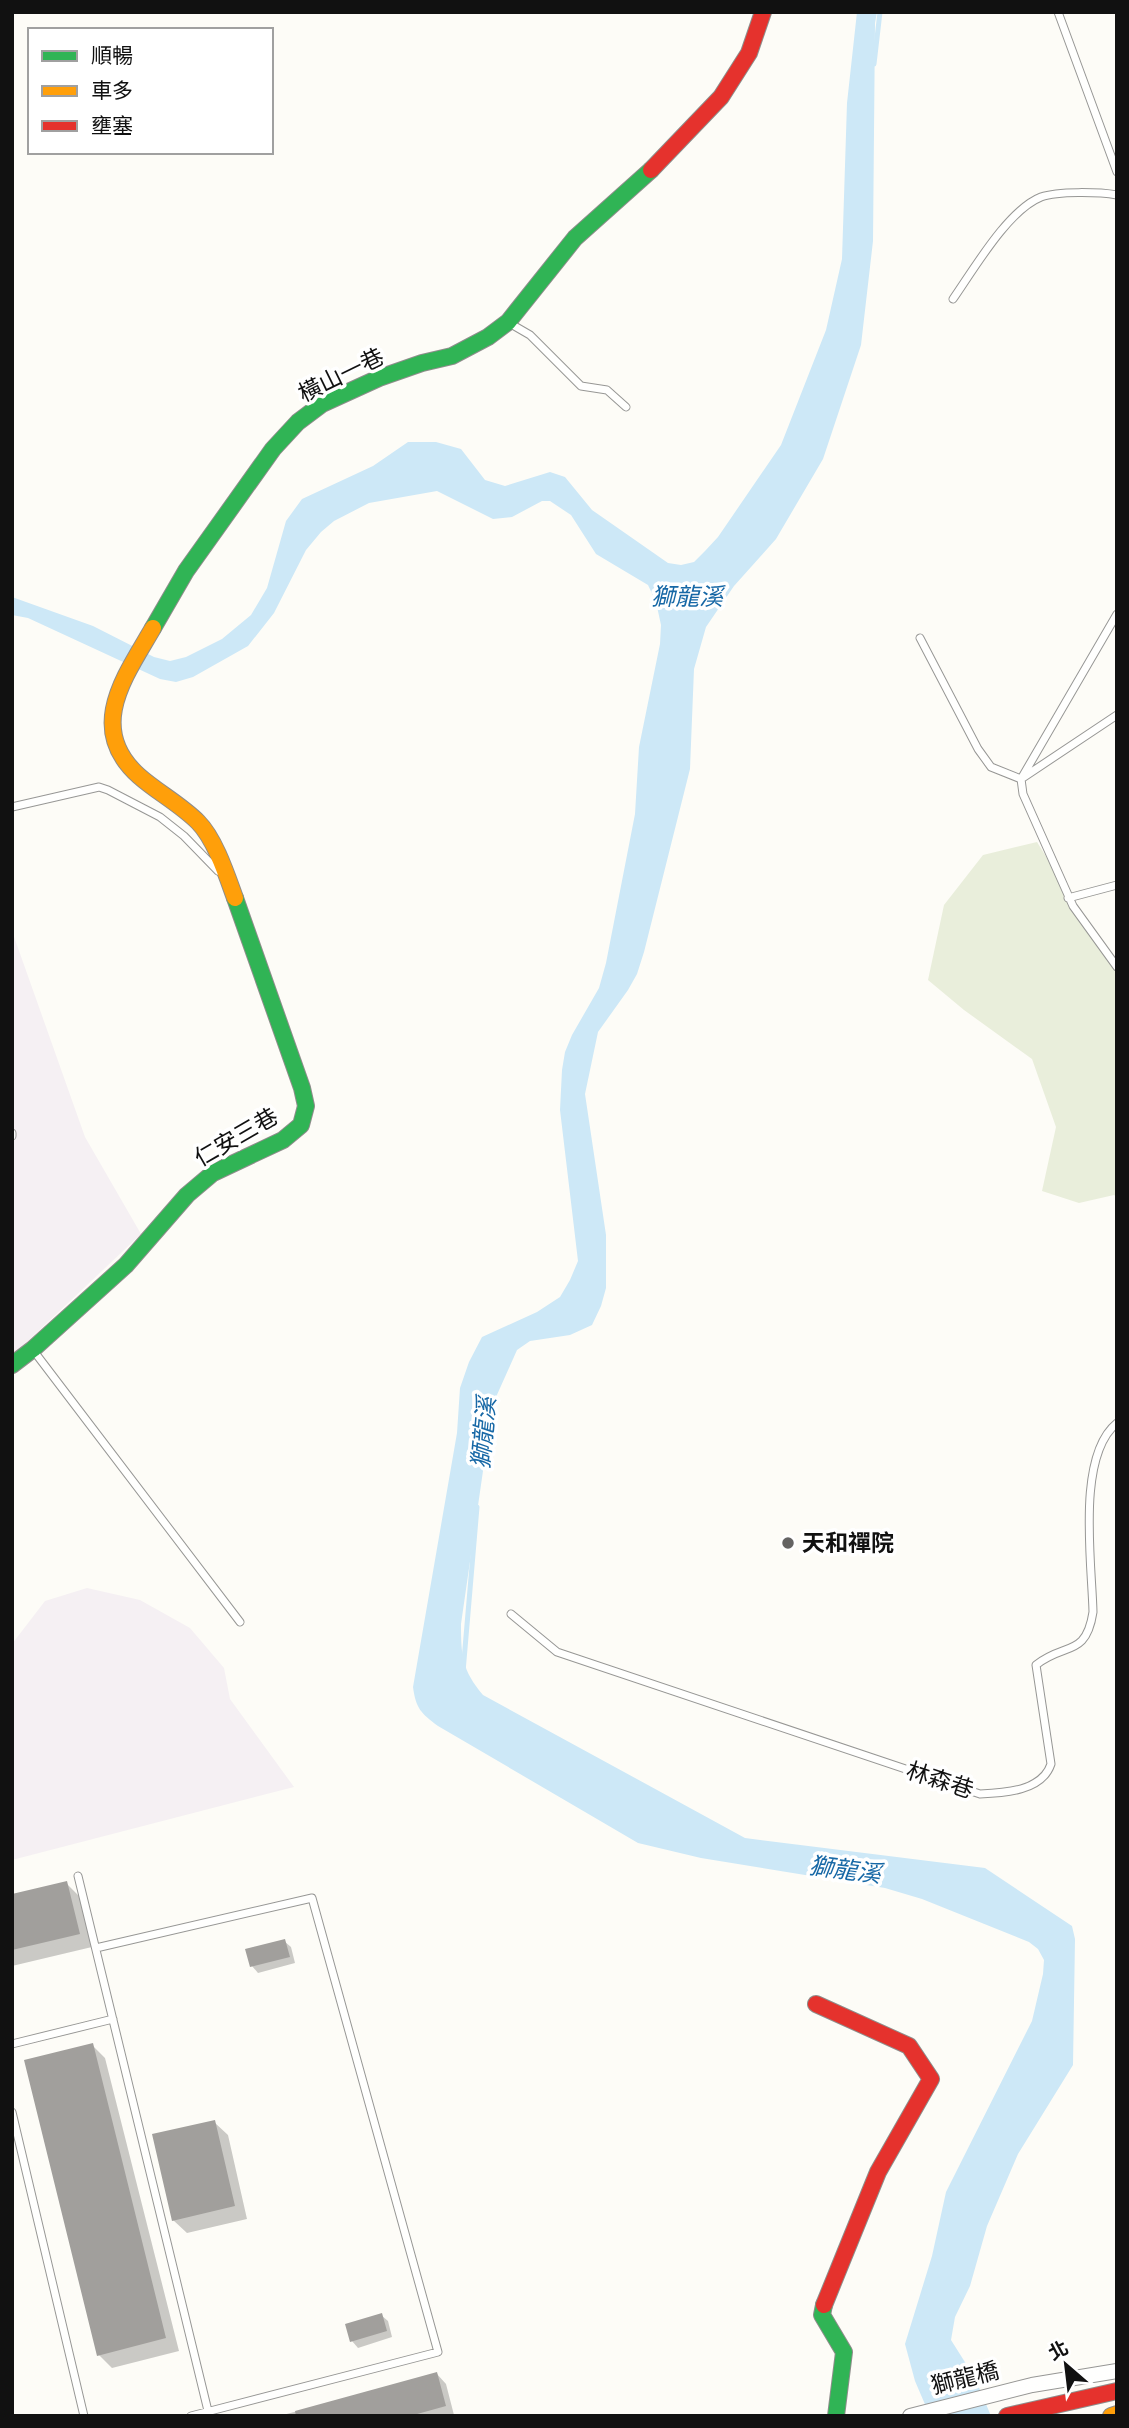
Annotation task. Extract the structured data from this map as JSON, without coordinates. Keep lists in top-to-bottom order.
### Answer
{
  "streets": {
    "street": ["橫山一巷", "仁安三巷", "獅龍橋"],
    "lane": ["林森巷"]
  },
  "crossings": [
    ["橫山一巷", "仁安三巷"]
  ],
  "water": ["獅龍溪"],
  "places": ["天和禪院"],
  "legend": ["順暢", "車多", "壅塞"],
  "north": "top left"
}
